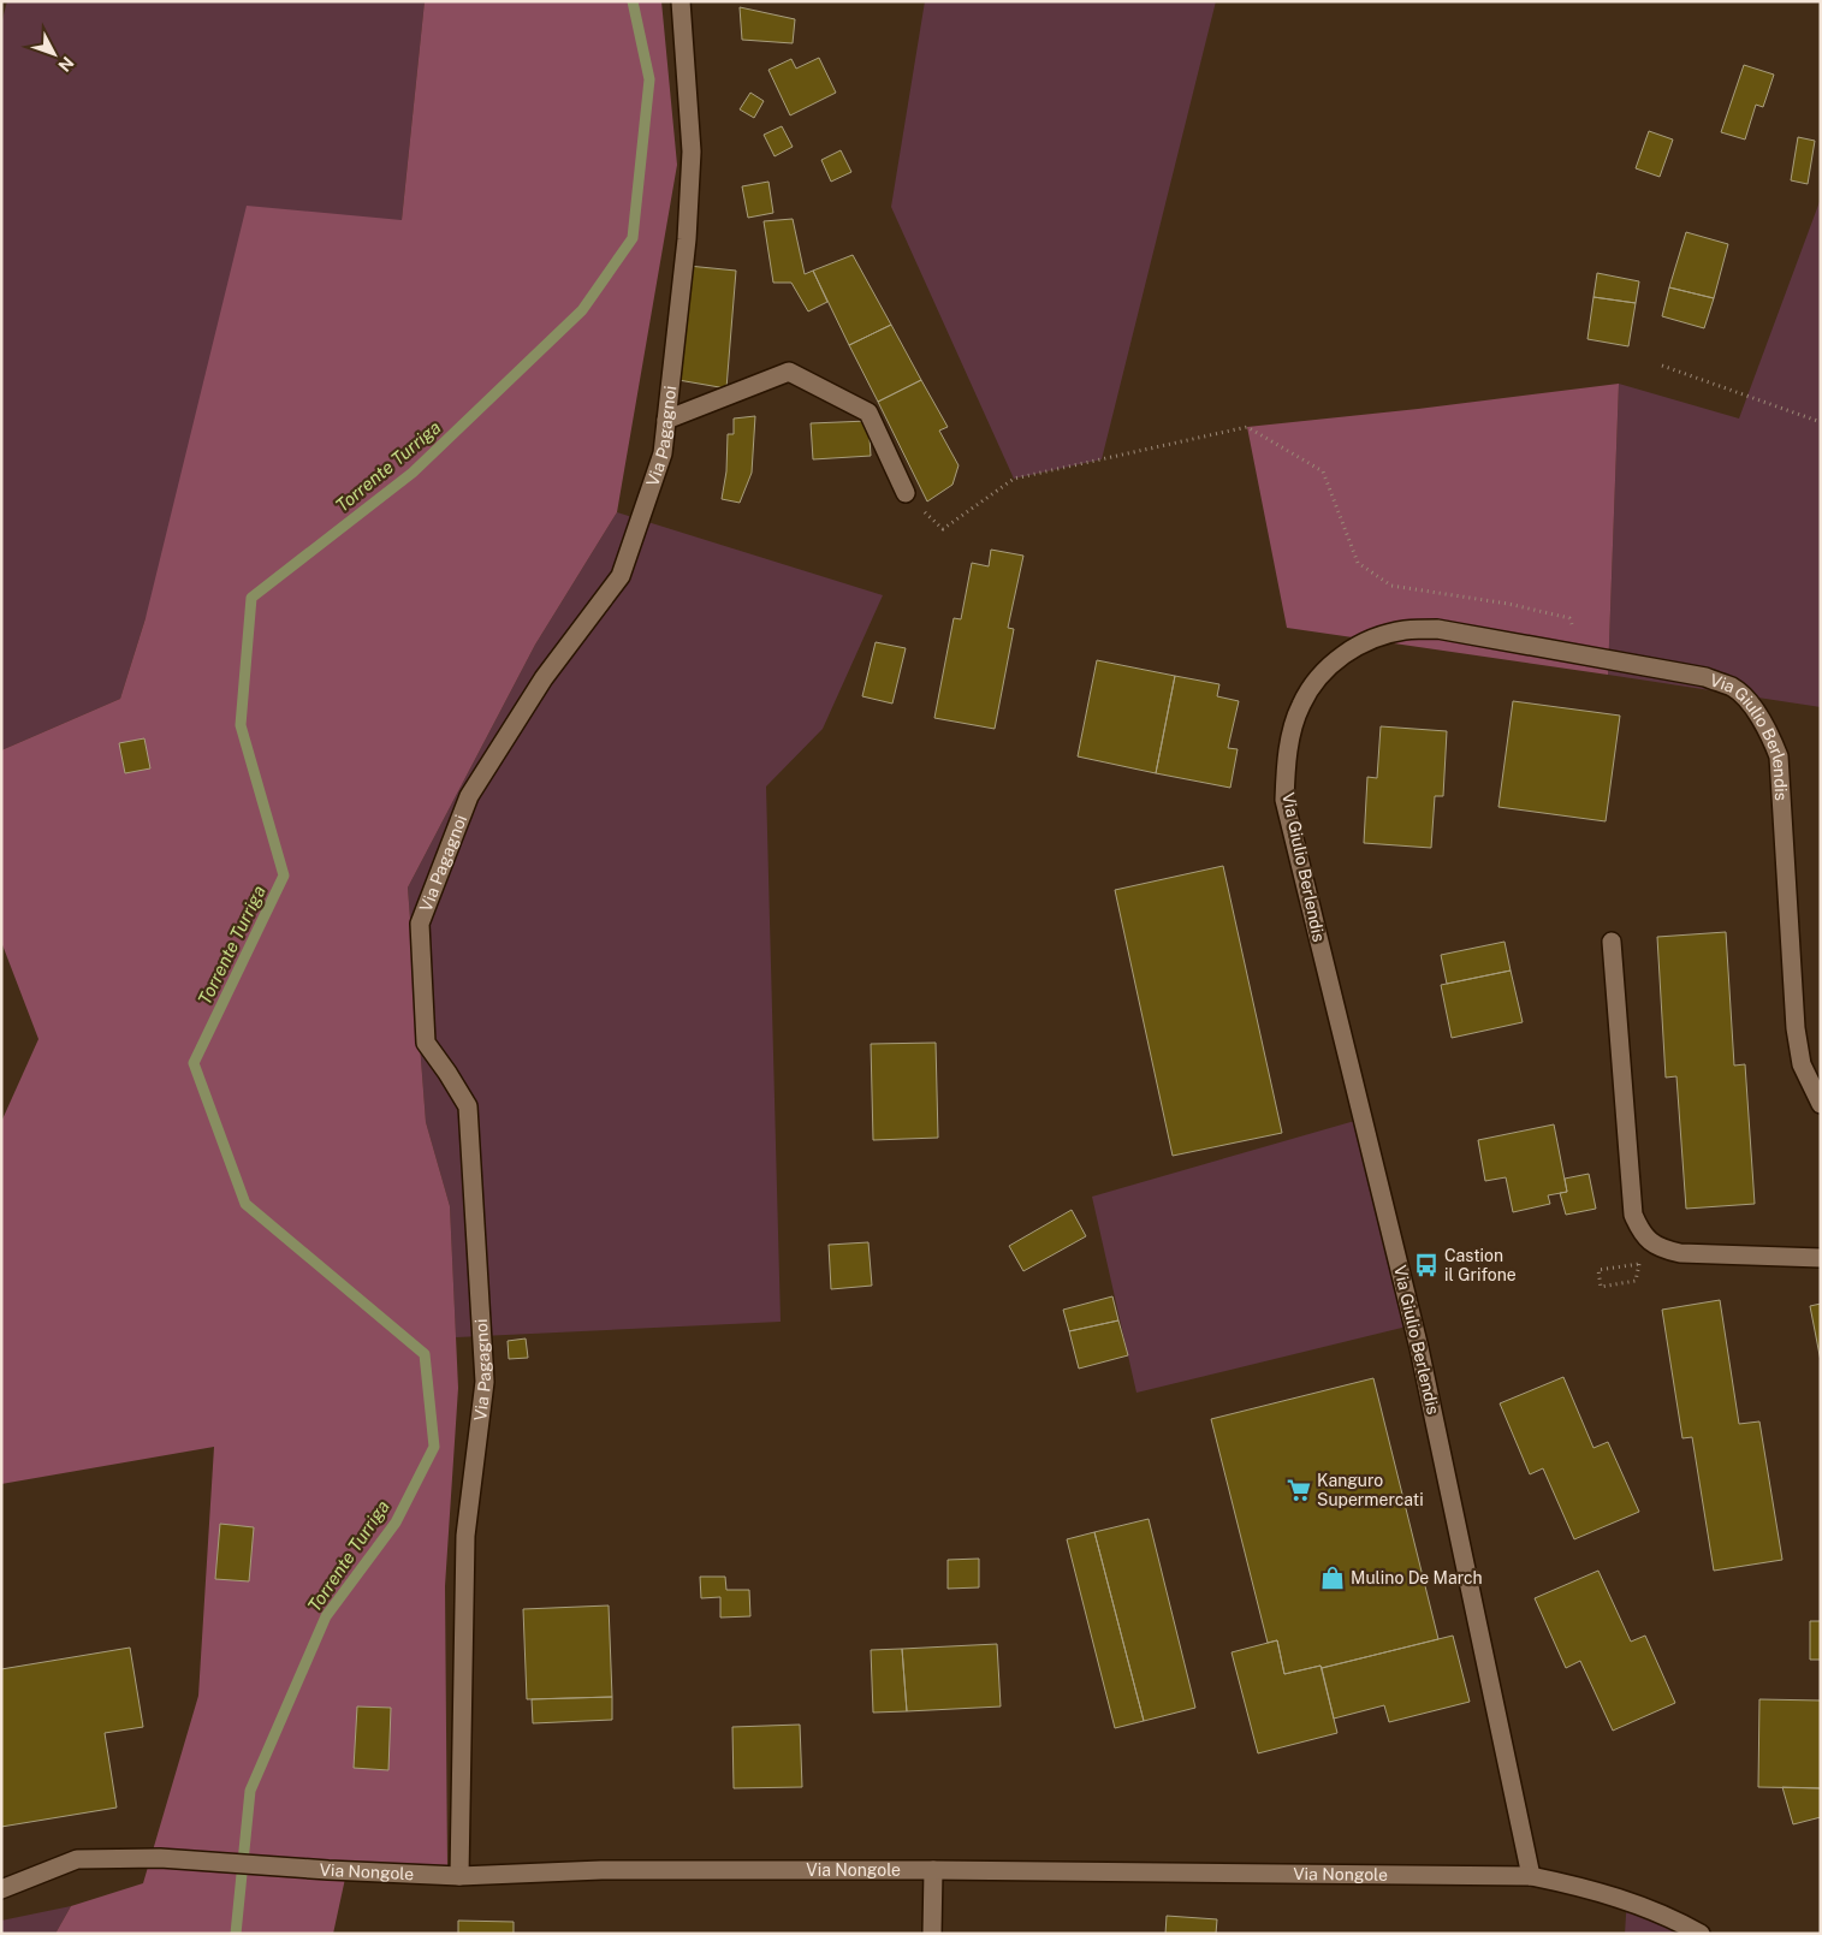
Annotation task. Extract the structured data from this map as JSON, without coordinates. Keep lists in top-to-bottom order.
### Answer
{
  "streets": {
    "street": ["Via Pagagnoi", "Via Giulio Berlendis", "Via Nongole"]
  },
  "crossings": [
    ["Via Pagagnoi", "Via Nongole"],
    ["Via Giulio Berlendis", "Via Nongole"]
  ],
  "water": ["Torrente Turriga"],
  "places": {
    "bus stop": ["Castion il Grifone"],
    "supermarket": ["Kanguro Supermercati"],
    "shop": ["Mulino De March"]
  },
  "north": "bottom right"
}
